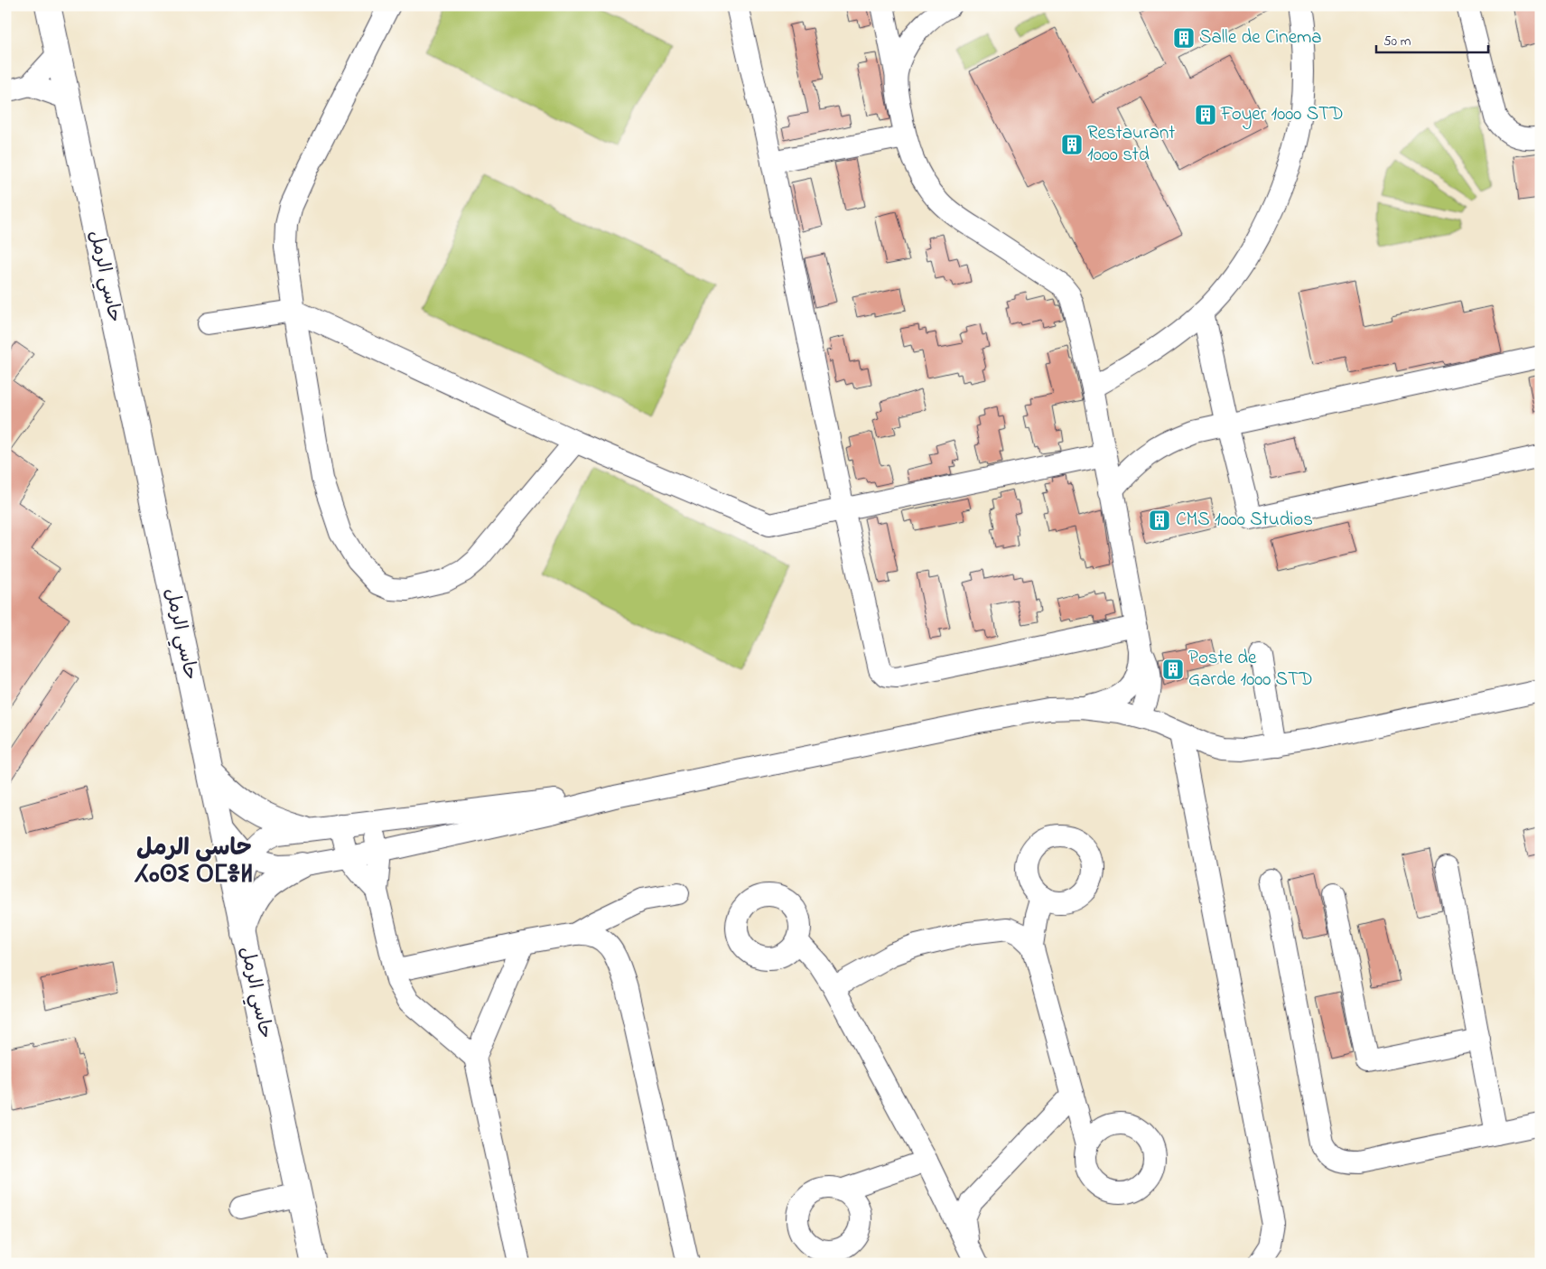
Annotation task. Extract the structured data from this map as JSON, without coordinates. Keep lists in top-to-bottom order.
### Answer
{
  "streets": {
    "main road": ["حاسي الرمل"]
  },
  "districts": ["حاسي الرمل ⵃⴰⵙⵉ ⵔⵎⴻⵍ"],
  "places": {
    "building": [
      "Salle de Cinema",
      "Foyer 1000 STD",
      "Restaurant 1000 std",
      "CMS 1000 Studios",
      "Poste de Garde 1000 STD"
    ]
  },
  "scale_bar": "50 m"
}
